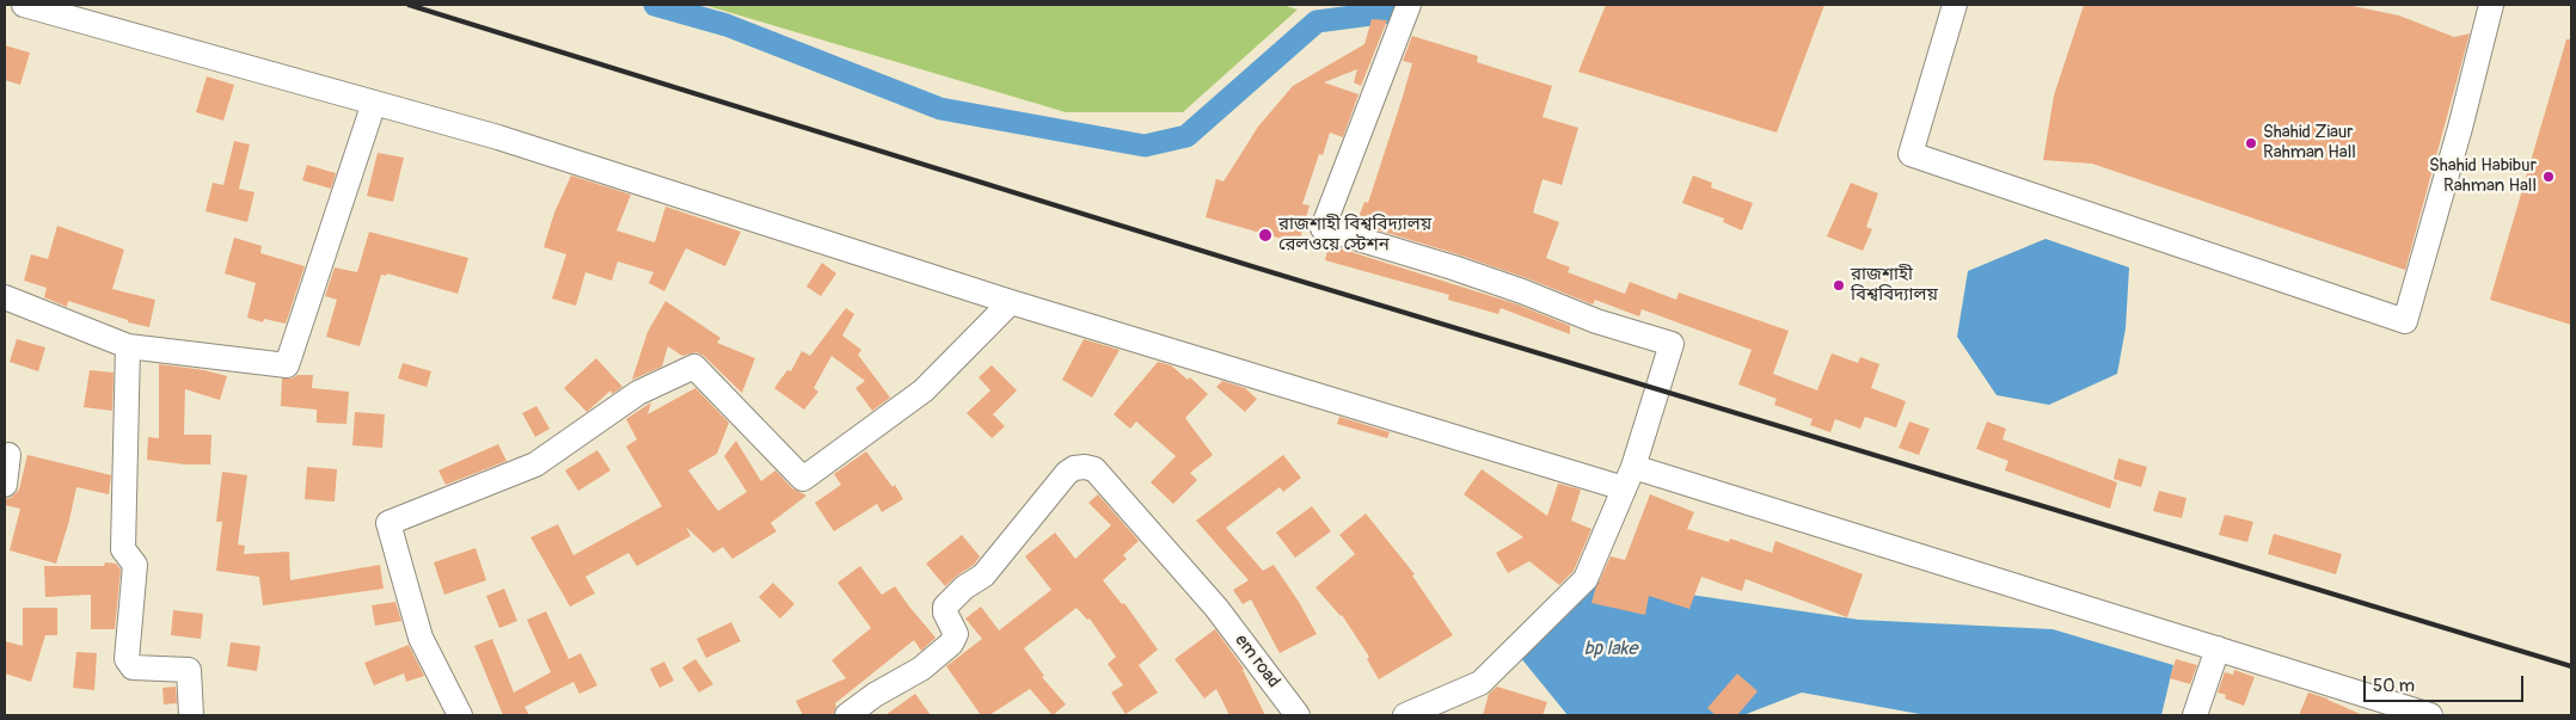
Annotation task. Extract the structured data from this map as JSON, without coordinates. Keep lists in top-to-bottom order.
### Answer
{
  "streets": {
    "street": ["em road"]
  },
  "water": ["bp lake"],
  "places": [
    "Shahid Ziaur Rahman Hall",
    "Shahid Habibur Rahman Hall",
    "রাজশাহী বিশ্ববিদ্যালয় রেলওয়ে স্টেশন",
    "রাজশাহী বিশ্ববিদ্যালয়"
  ],
  "scale_bar": "50 m"
}
